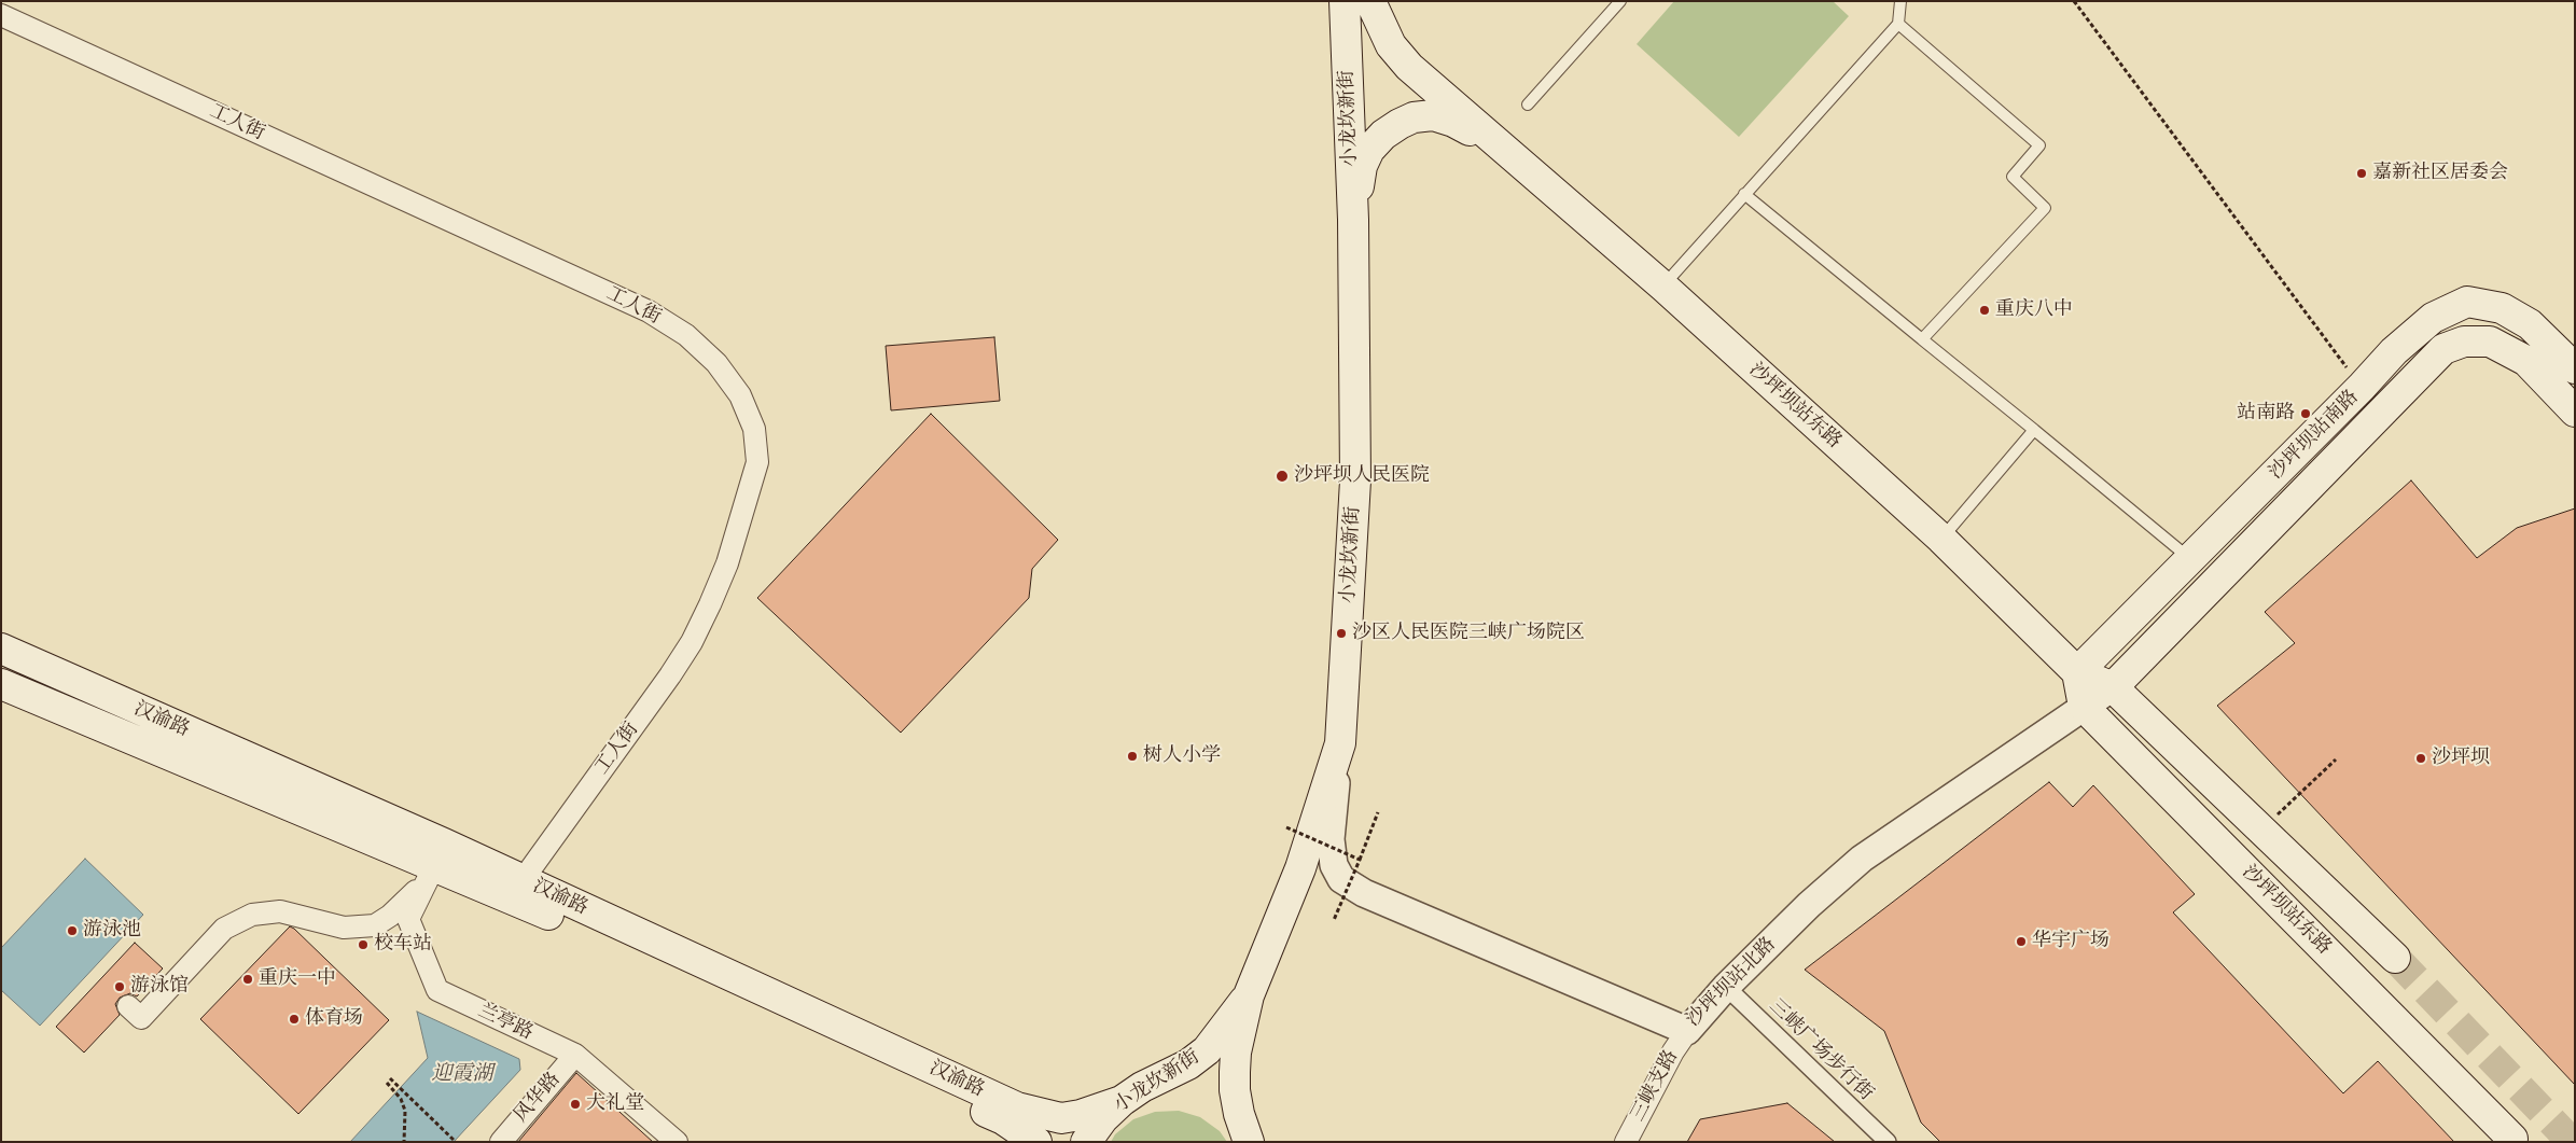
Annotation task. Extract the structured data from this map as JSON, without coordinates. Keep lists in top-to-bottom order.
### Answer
{
  "streets": {
    "main road": [
      "小龙坎新街",
      "沙坪坝站东路",
      "沙坪坝站南路",
      "汉渝路"
    ],
    "street": [
      "工人街",
      "沙坪坝站北路",
      "兰亭路",
      "三峡广场步行街",
      "三峡支路",
      "风华路"
    ]
  },
  "crossings": [
    ["小龙坎新街", "汉渝路"],
    ["小龙坎新街", "沙坪坝站北路"],
    ["工人街", "汉渝路"],
    ["沙坪坝站东路", "沙坪坝站南路"],
    ["沙坪坝站东路", "沙坪坝站北路"],
    ["沙坪坝站南路", "沙坪坝站北路"],
    ["汉渝路", "兰亭路"],
    ["沙坪坝站北路", "三峡广场步行街"],
    ["沙坪坝站北路", "三峡支路"],
    ["兰亭路", "风华路"]
  ],
  "water": ["迎霞湖"],
  "places": [
    "嘉新社区居委会",
    "重庆八中",
    "站南路",
    "沙坪坝人民医院",
    "沙区人民医院三峡广场院区",
    "树人小学",
    "沙坪坝",
    "游泳池",
    "华宇广场",
    "校车站",
    "重庆一中",
    "游泳馆",
    "体育场",
    "大礼堂"
  ]
}
